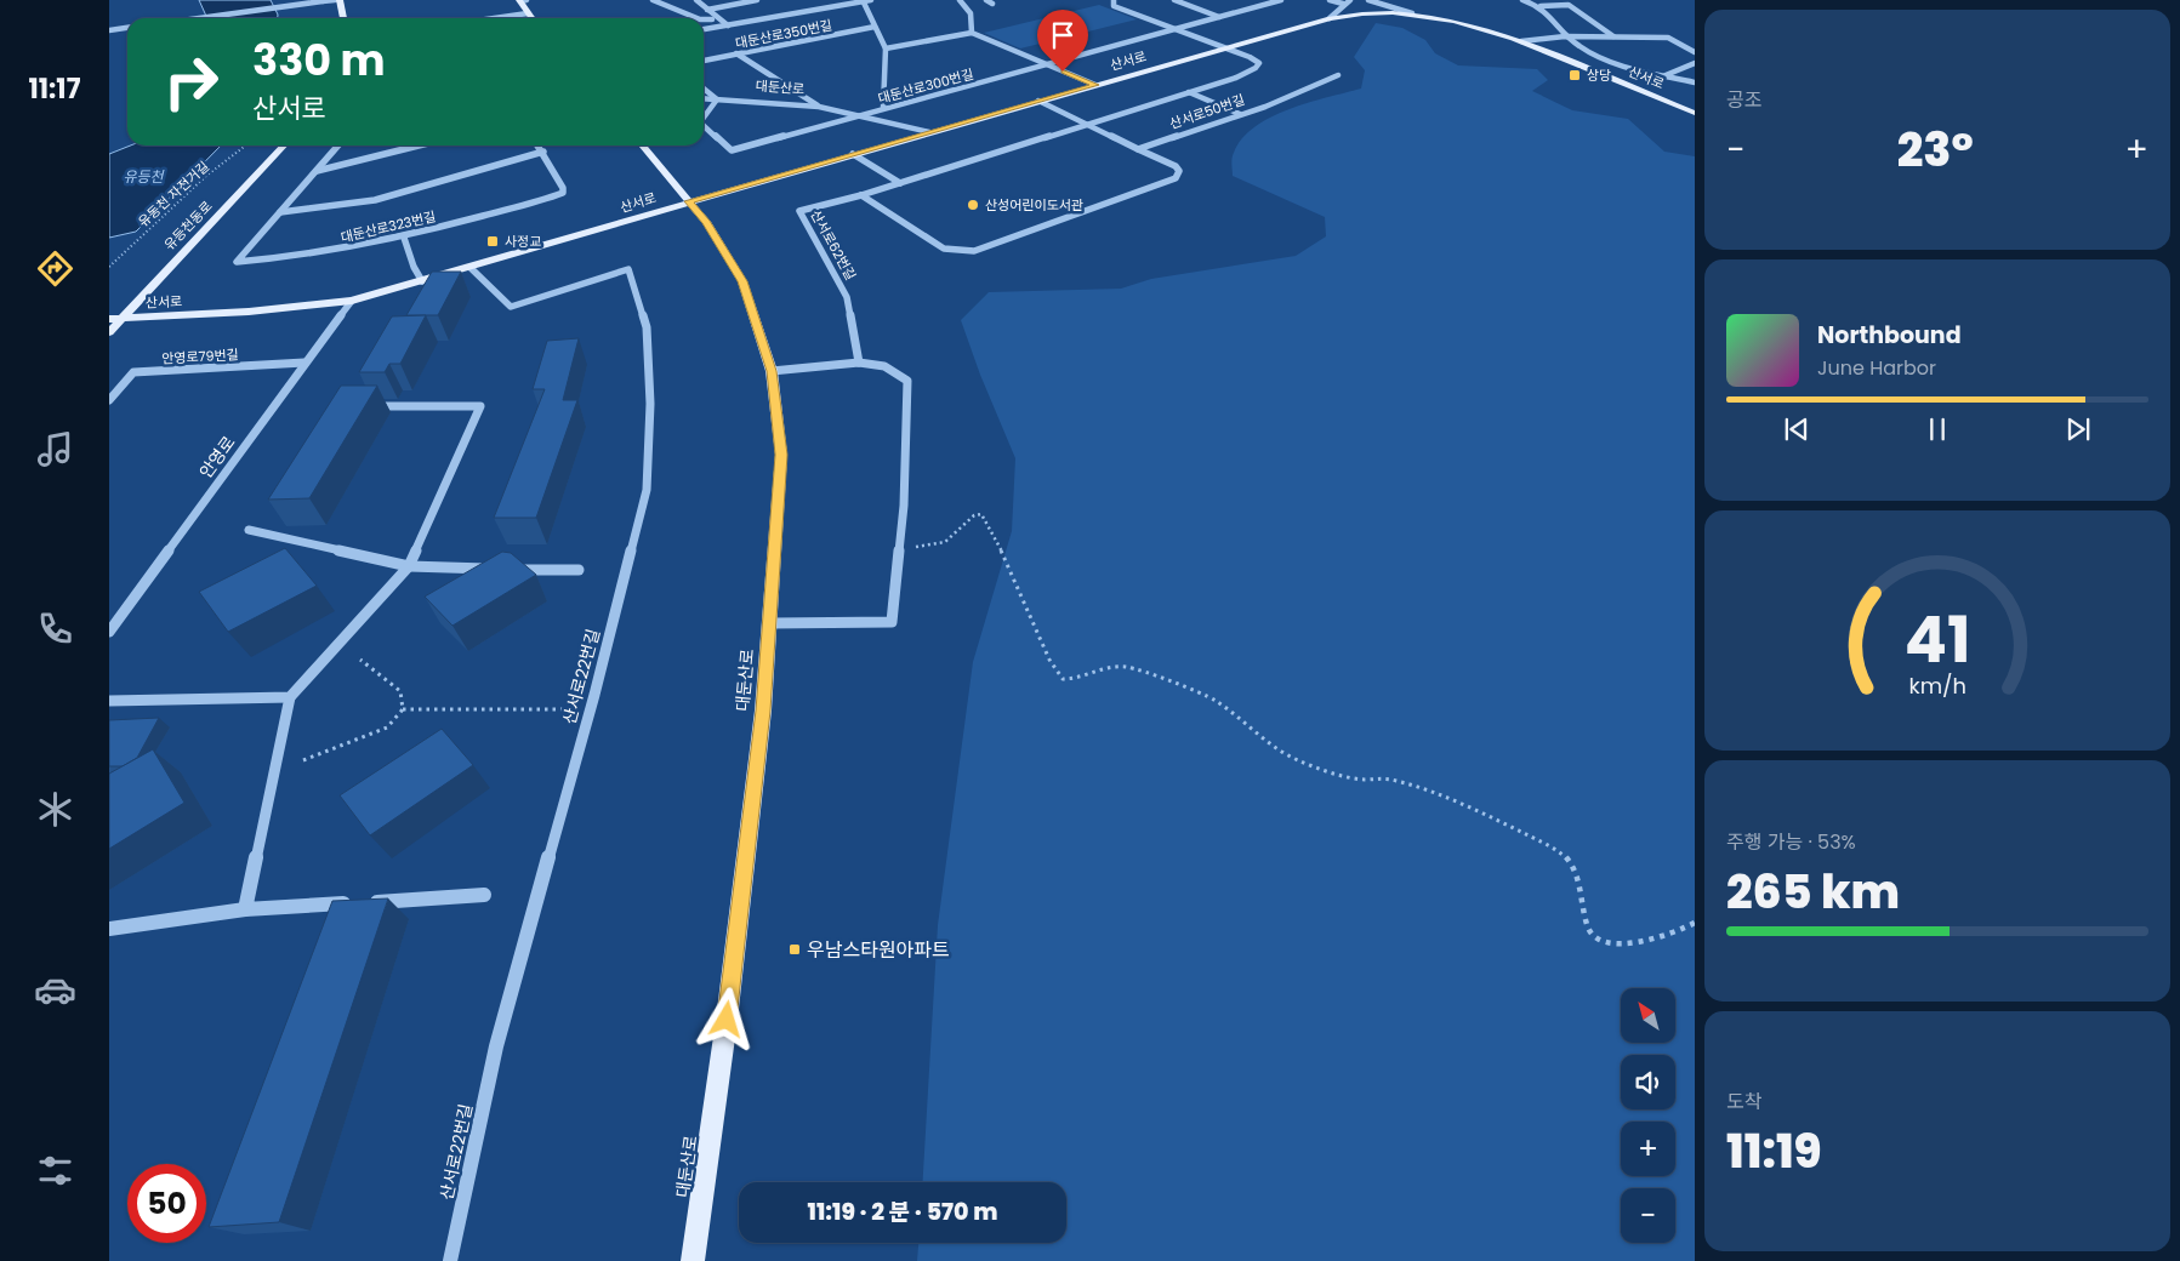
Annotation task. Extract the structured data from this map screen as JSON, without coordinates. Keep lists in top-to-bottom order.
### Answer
{
  "streets": {
    "main road": ["산서로", "대둔산로", "유등천동로"],
    "street": [
      "대둔산로350번길",
      "대둔산로300번길",
      "산서로50번길",
      "대둔산로323번길",
      "산서로62번길",
      "안영로79번길",
      "안영로",
      "산서로22번길"
    ],
    "path": ["유동천 자전거길"]
  },
  "crossings": [
    ["산서로", "대둔산로"],
    ["산서로", "유등천동로"],
    ["산서로", "산서로62번길"],
    ["산서로", "안영로"],
    ["산서로", "산서로22번길"],
    ["대둔산로300번길", "대둔산로"],
    ["안영로79번길", "안영로"]
  ],
  "water": ["유등천"],
  "places": {
    "transit": ["상당", "사정교", "우남스타원아파트"],
    "other": ["산성어린이도서관"]
  },
  "north": "top left",
  "page": {
    "tabs": "11:17",
    "tile": [
      "공조",
      ["주행 가능 · 53%", "265 km"],
      ["도착", "11:19"]
    ],
    "turn": ["330 m", "산서로"],
    "heat": ["−", "23°", "+"],
    "song": ["Northbound", "June Harbor"],
    "map_buttons": ["+", "−"],
    "limit": "50",
    "trip": "11:19 · 2 분 · 570 m",
    "gauge": ["41", "km/h"]
  }
}
